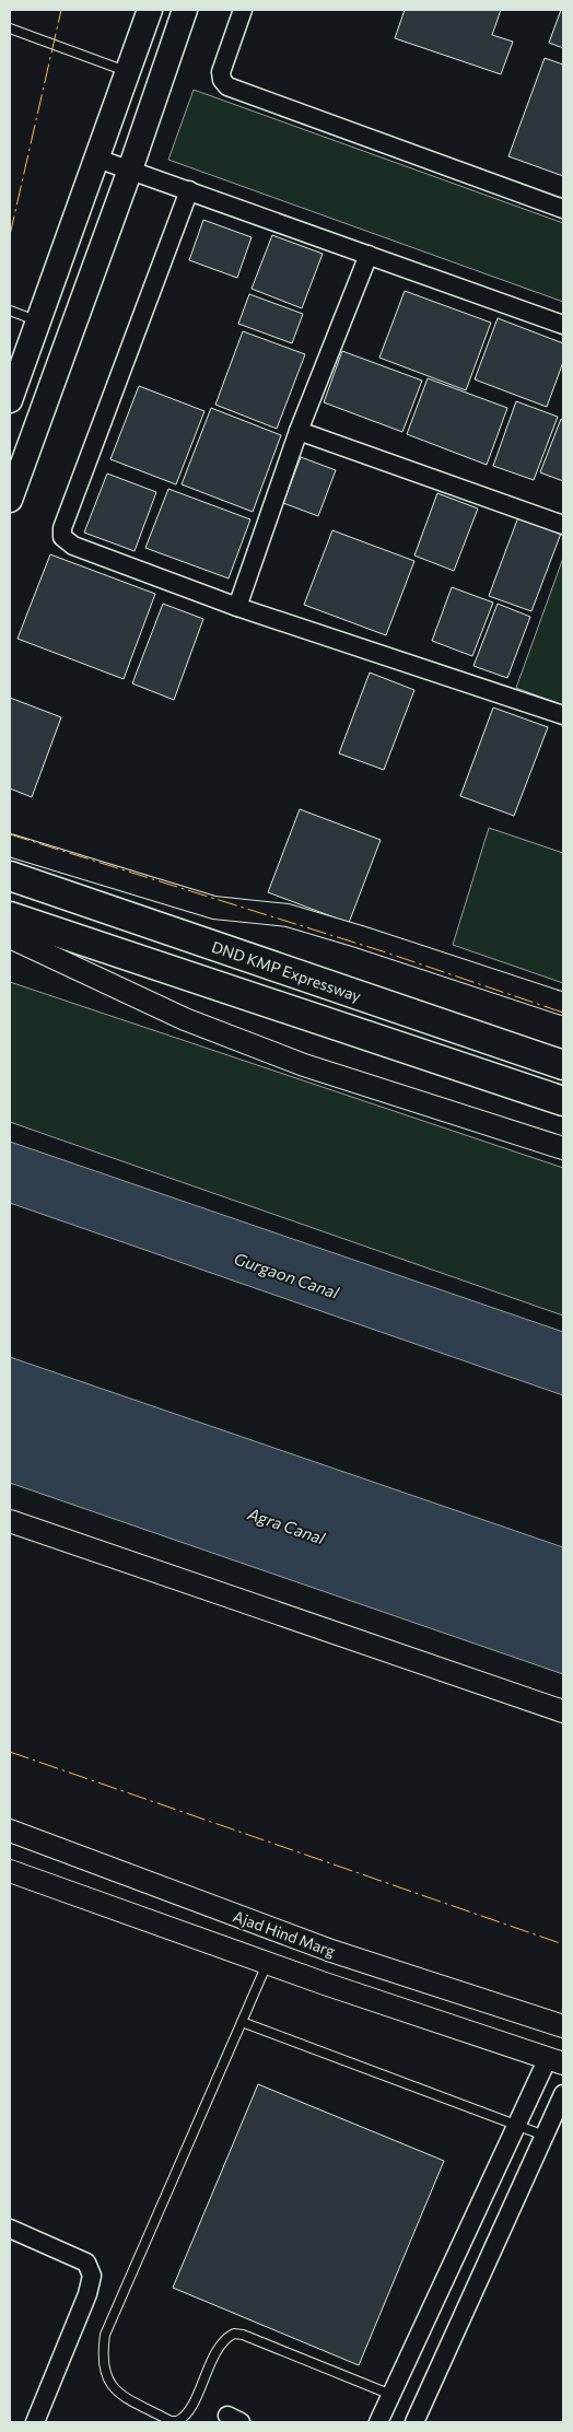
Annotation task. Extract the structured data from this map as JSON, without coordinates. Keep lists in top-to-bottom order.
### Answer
{
  "streets": {
    "highway": ["DND KMP Expressway"],
    "street": ["Ajad Hind Marg"]
  },
  "water": ["Gurgaon Canal", "Agra Canal"]
}
